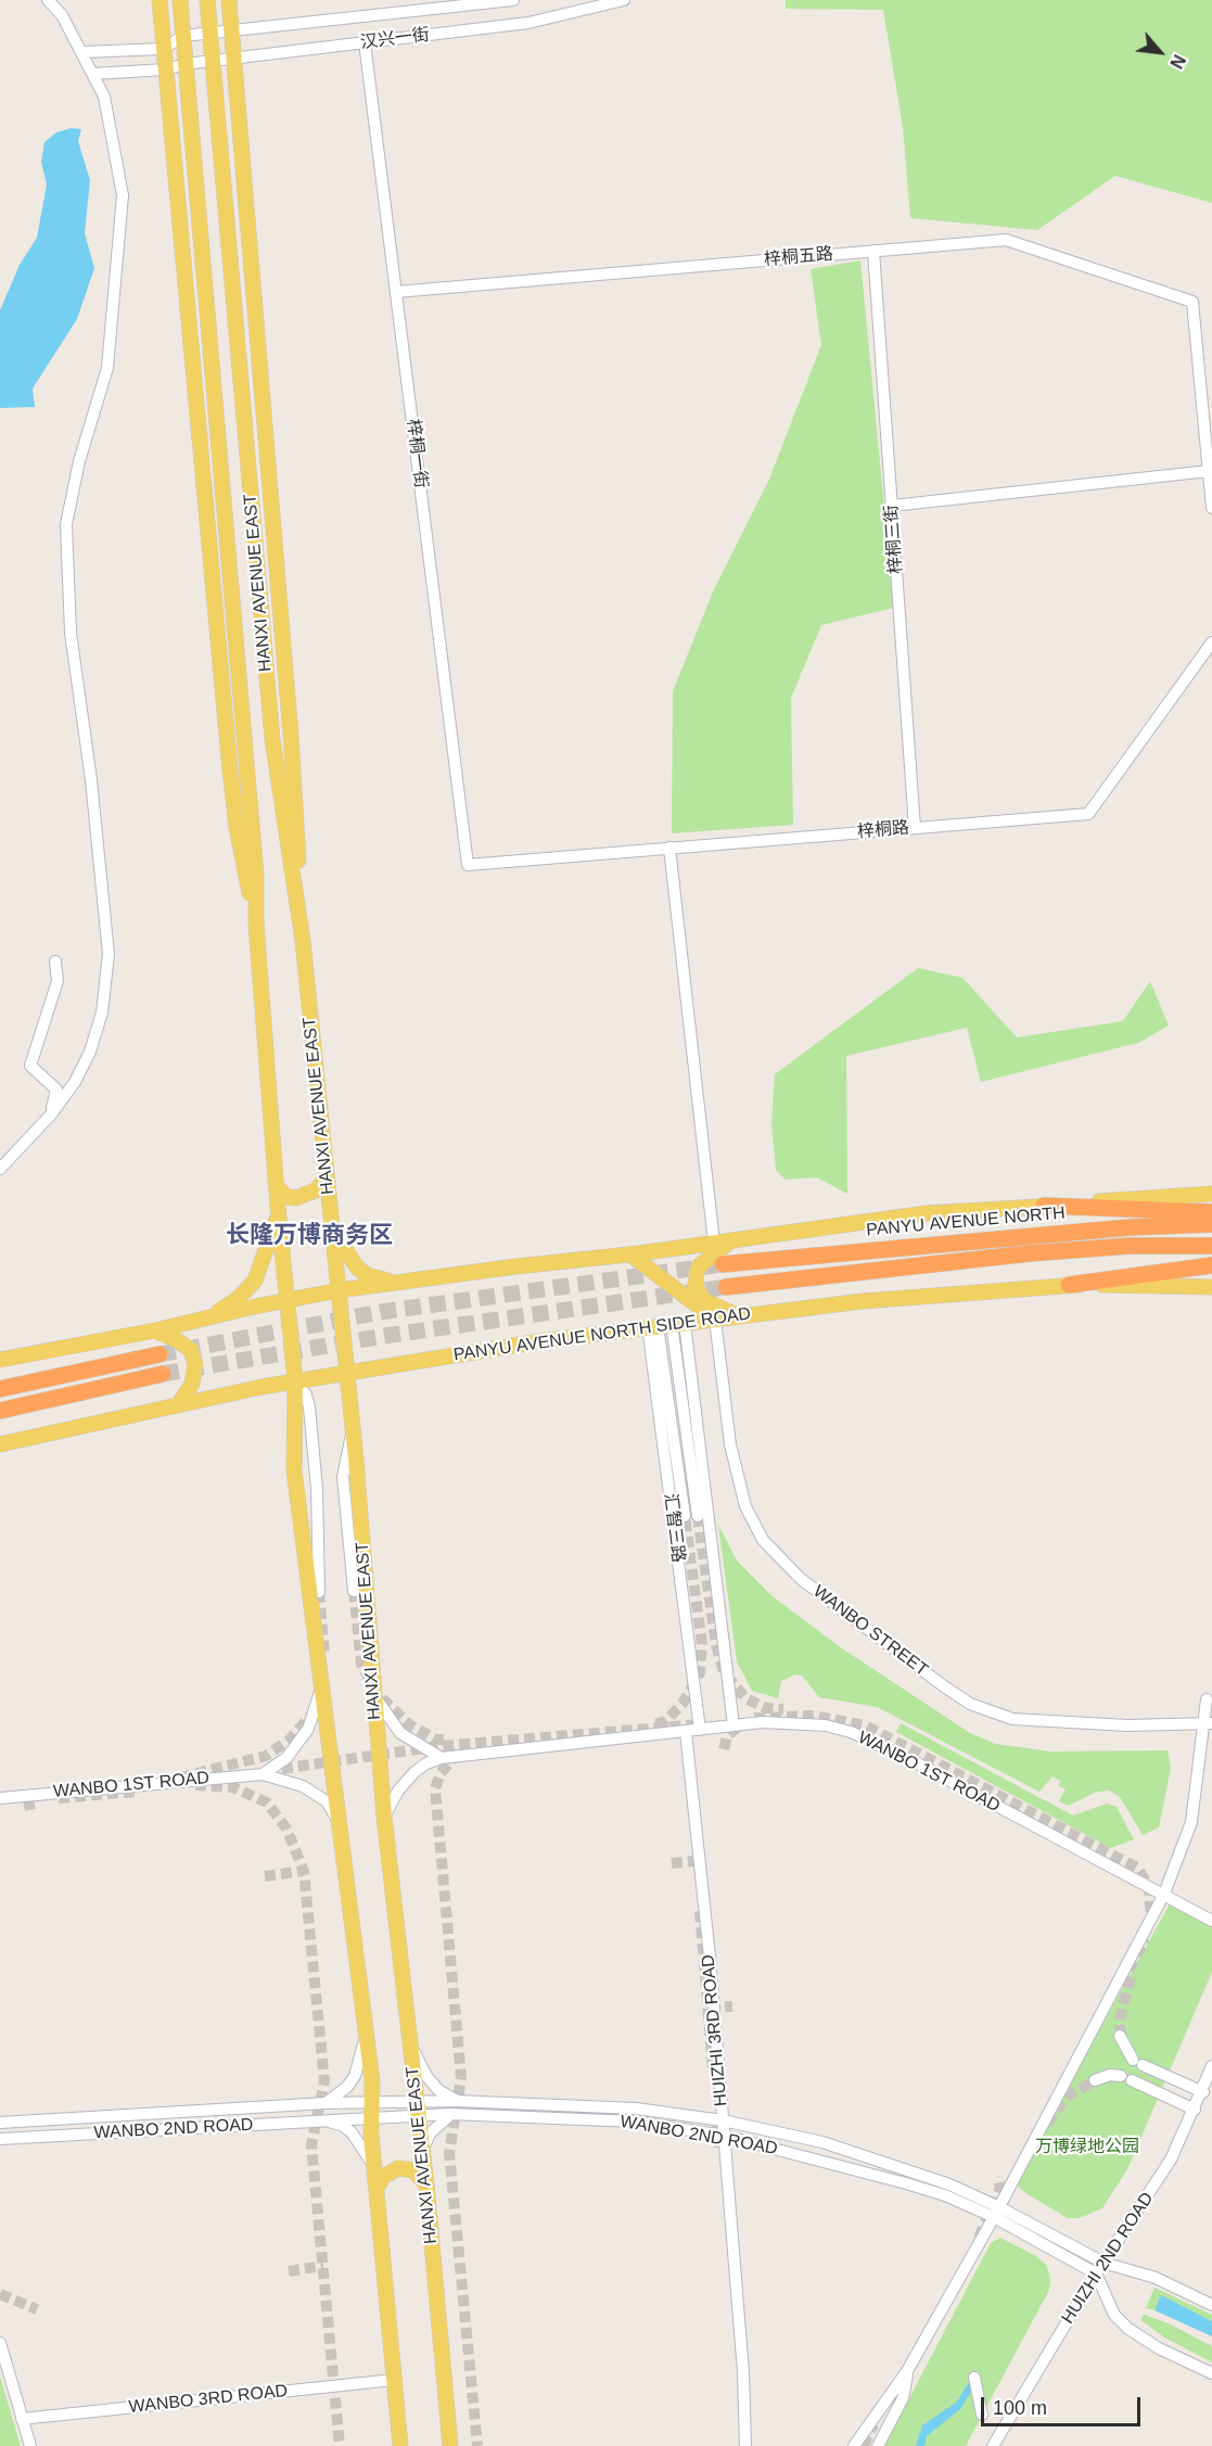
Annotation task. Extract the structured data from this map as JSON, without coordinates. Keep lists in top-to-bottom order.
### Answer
{
  "streets": {
    "highway": ["PANYU AVENUE NORTH"],
    "main road": ["HANXI AVENUE EAST", "PANYU AVENUE NORTH SIDE ROAD"],
    "street": [
      "汉兴一街",
      "梓桐五路",
      "梓桐一街",
      "梓桐三街",
      "梓桐路",
      "汇智三路",
      "WANBO STREET",
      "WANBO 1ST ROAD",
      "HUIZHI 3RD ROAD",
      "WANBO 2ND ROAD",
      "HUIZHI 2ND ROAD",
      "WANBO 3RD ROAD"
    ]
  },
  "crossings": [
    ["汉兴一街", "梓桐一街"],
    ["汉兴一街", "HANXI AVENUE EAST"],
    ["梓桐五路", "梓桐一街"],
    ["梓桐五路", "梓桐三街"],
    ["梓桐一街", "梓桐路"],
    ["梓桐三街", "梓桐路"],
    ["HANXI AVENUE EAST", "PANYU AVENUE NORTH SIDE ROAD"],
    ["HANXI AVENUE EAST", "WANBO 2ND ROAD"],
    ["HANXI AVENUE EAST", "WANBO 3RD ROAD"],
    ["PANYU AVENUE NORTH SIDE ROAD", "汇智三路"],
    ["PANYU AVENUE NORTH SIDE ROAD", "WANBO STREET"],
    ["汇智三路", "WANBO 1ST ROAD"],
    ["WANBO 1ST ROAD", "HUIZHI 3RD ROAD"],
    ["HUIZHI 3RD ROAD", "WANBO 2ND ROAD"],
    ["WANBO 2ND ROAD", "HUIZHI 2ND ROAD"]
  ],
  "districts": ["长隆万博商务区"],
  "parks": ["万博绿地公园"],
  "scale_bar": "100 m",
  "north": "bottom right"
}
